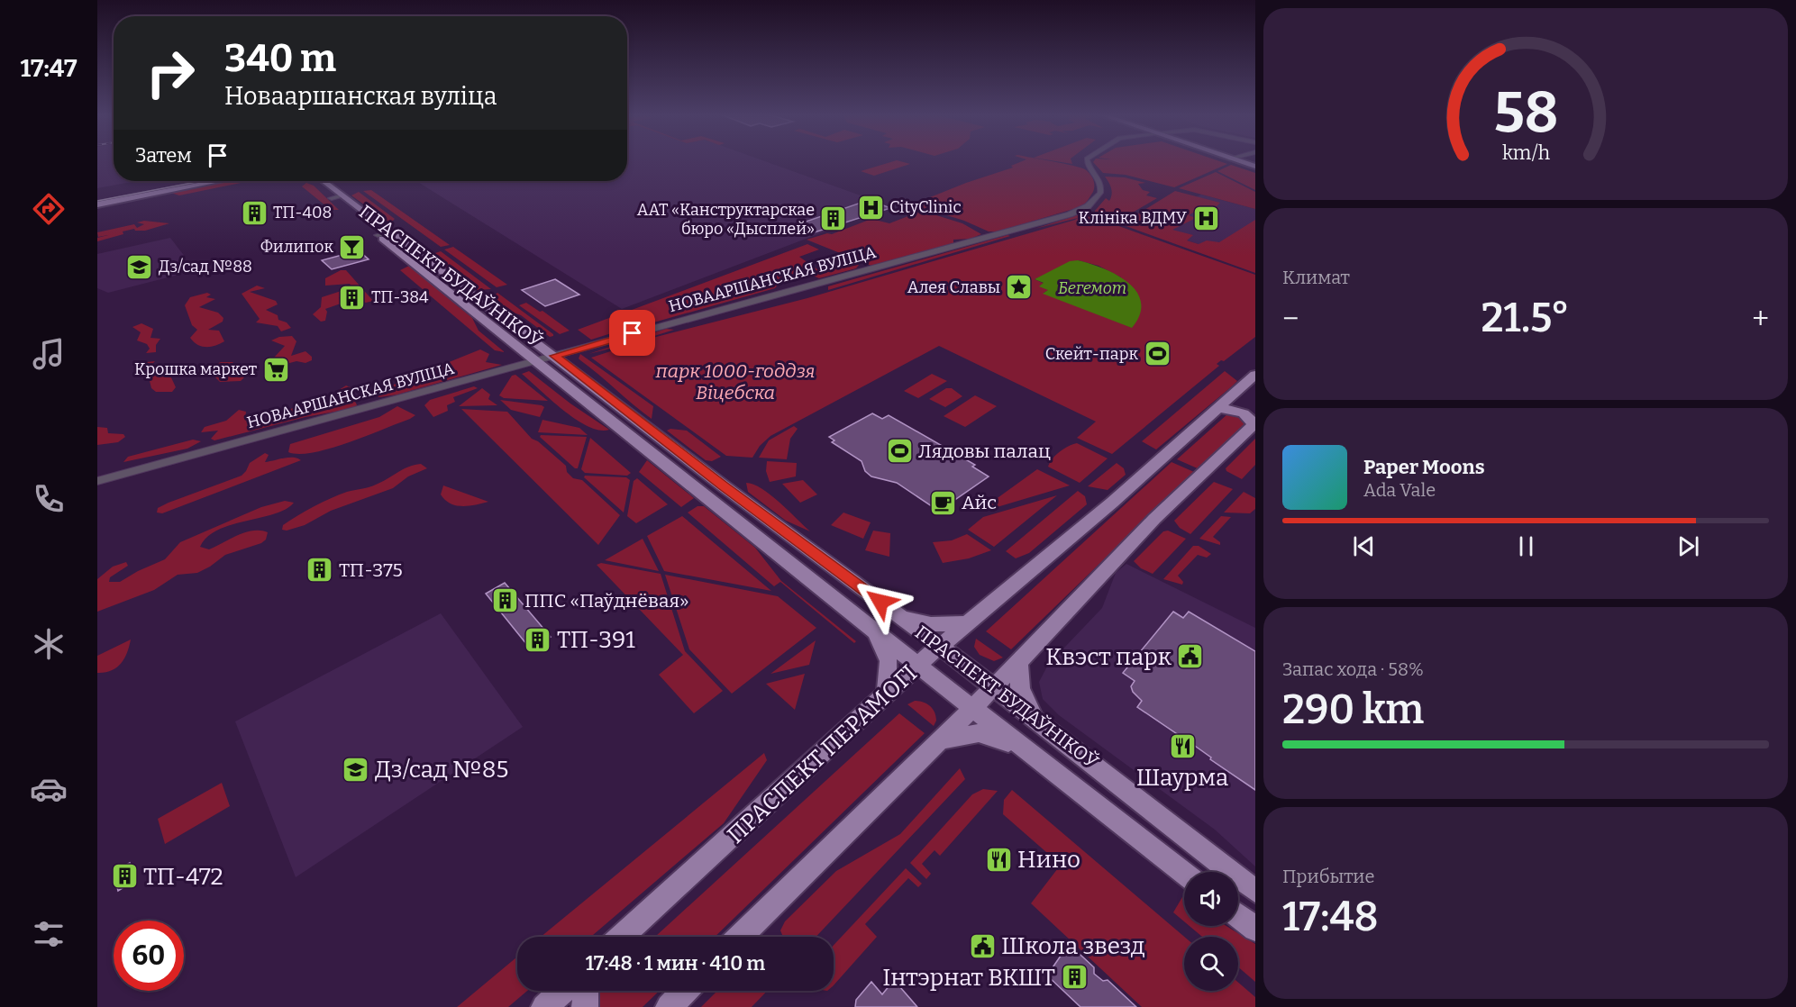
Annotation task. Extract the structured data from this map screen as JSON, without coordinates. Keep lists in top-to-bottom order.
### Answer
{
  "streets": {
    "main road": ["ПРАСПЕКТ БУДАЎНІКОЎ", "ПРАСПЕКТ ПЕРАМОГІ"],
    "street": ["НОВААРШАНСКАЯ ВУЛІЦА"]
  },
  "crossings": [
    ["ПРАСПЕКТ БУДАЎНІКОЎ", "НОВААРШАНСКАЯ ВУЛІЦА"],
    ["ПРАСПЕКТ БУДАЎНІКОЎ", "ПРАСПЕКТ ПЕРАМОГІ"]
  ],
  "water": ["Бегемот"],
  "parks": ["парк 1000-годдзя Віцебска"],
  "places": {
    "hospital": ["CityClinic", "Клініка ВДМУ"],
    "building": [
      "ТП-408",
      "ААТ «Канструктарскае бюро «Дысплей»",
      "ТП-384",
      "ТП-375",
      "ППС «Паўднёвая»",
      "ТП-391",
      "ТП-472",
      "Інтэрнат ВКШТ"
    ],
    "bar": ["Филипок"],
    "school or university": ["Дз/сад №88", "Дз/сад №85"],
    "place": ["Алея Славы"],
    "sports": ["Скейт-парк", "Лядовы палац"],
    "supermarket": ["Крошка маркет"],
    "cafe": ["Айс"],
    "public building": ["Квэст парк", "Школа звезд"],
    "restaurant": ["Шаурма", "Нино"]
  },
  "page": {
    "tabs": "17:47",
    "turn": ["340 m", "Новааршанская вуліца"],
    "then": "Затем",
    "tile": [
      "Климат",
      ["Запас хода · 58%", "290 km"],
      ["Прибытие", "17:48"]
    ],
    "heat": ["−", "21.5°", "+"],
    "song": ["Paper Moons", "Ada Vale"],
    "limit": "60",
    "trip": "17:48 · 1 мин · 410 m",
    "gauge": ["58", "km/h"]
  }
}
